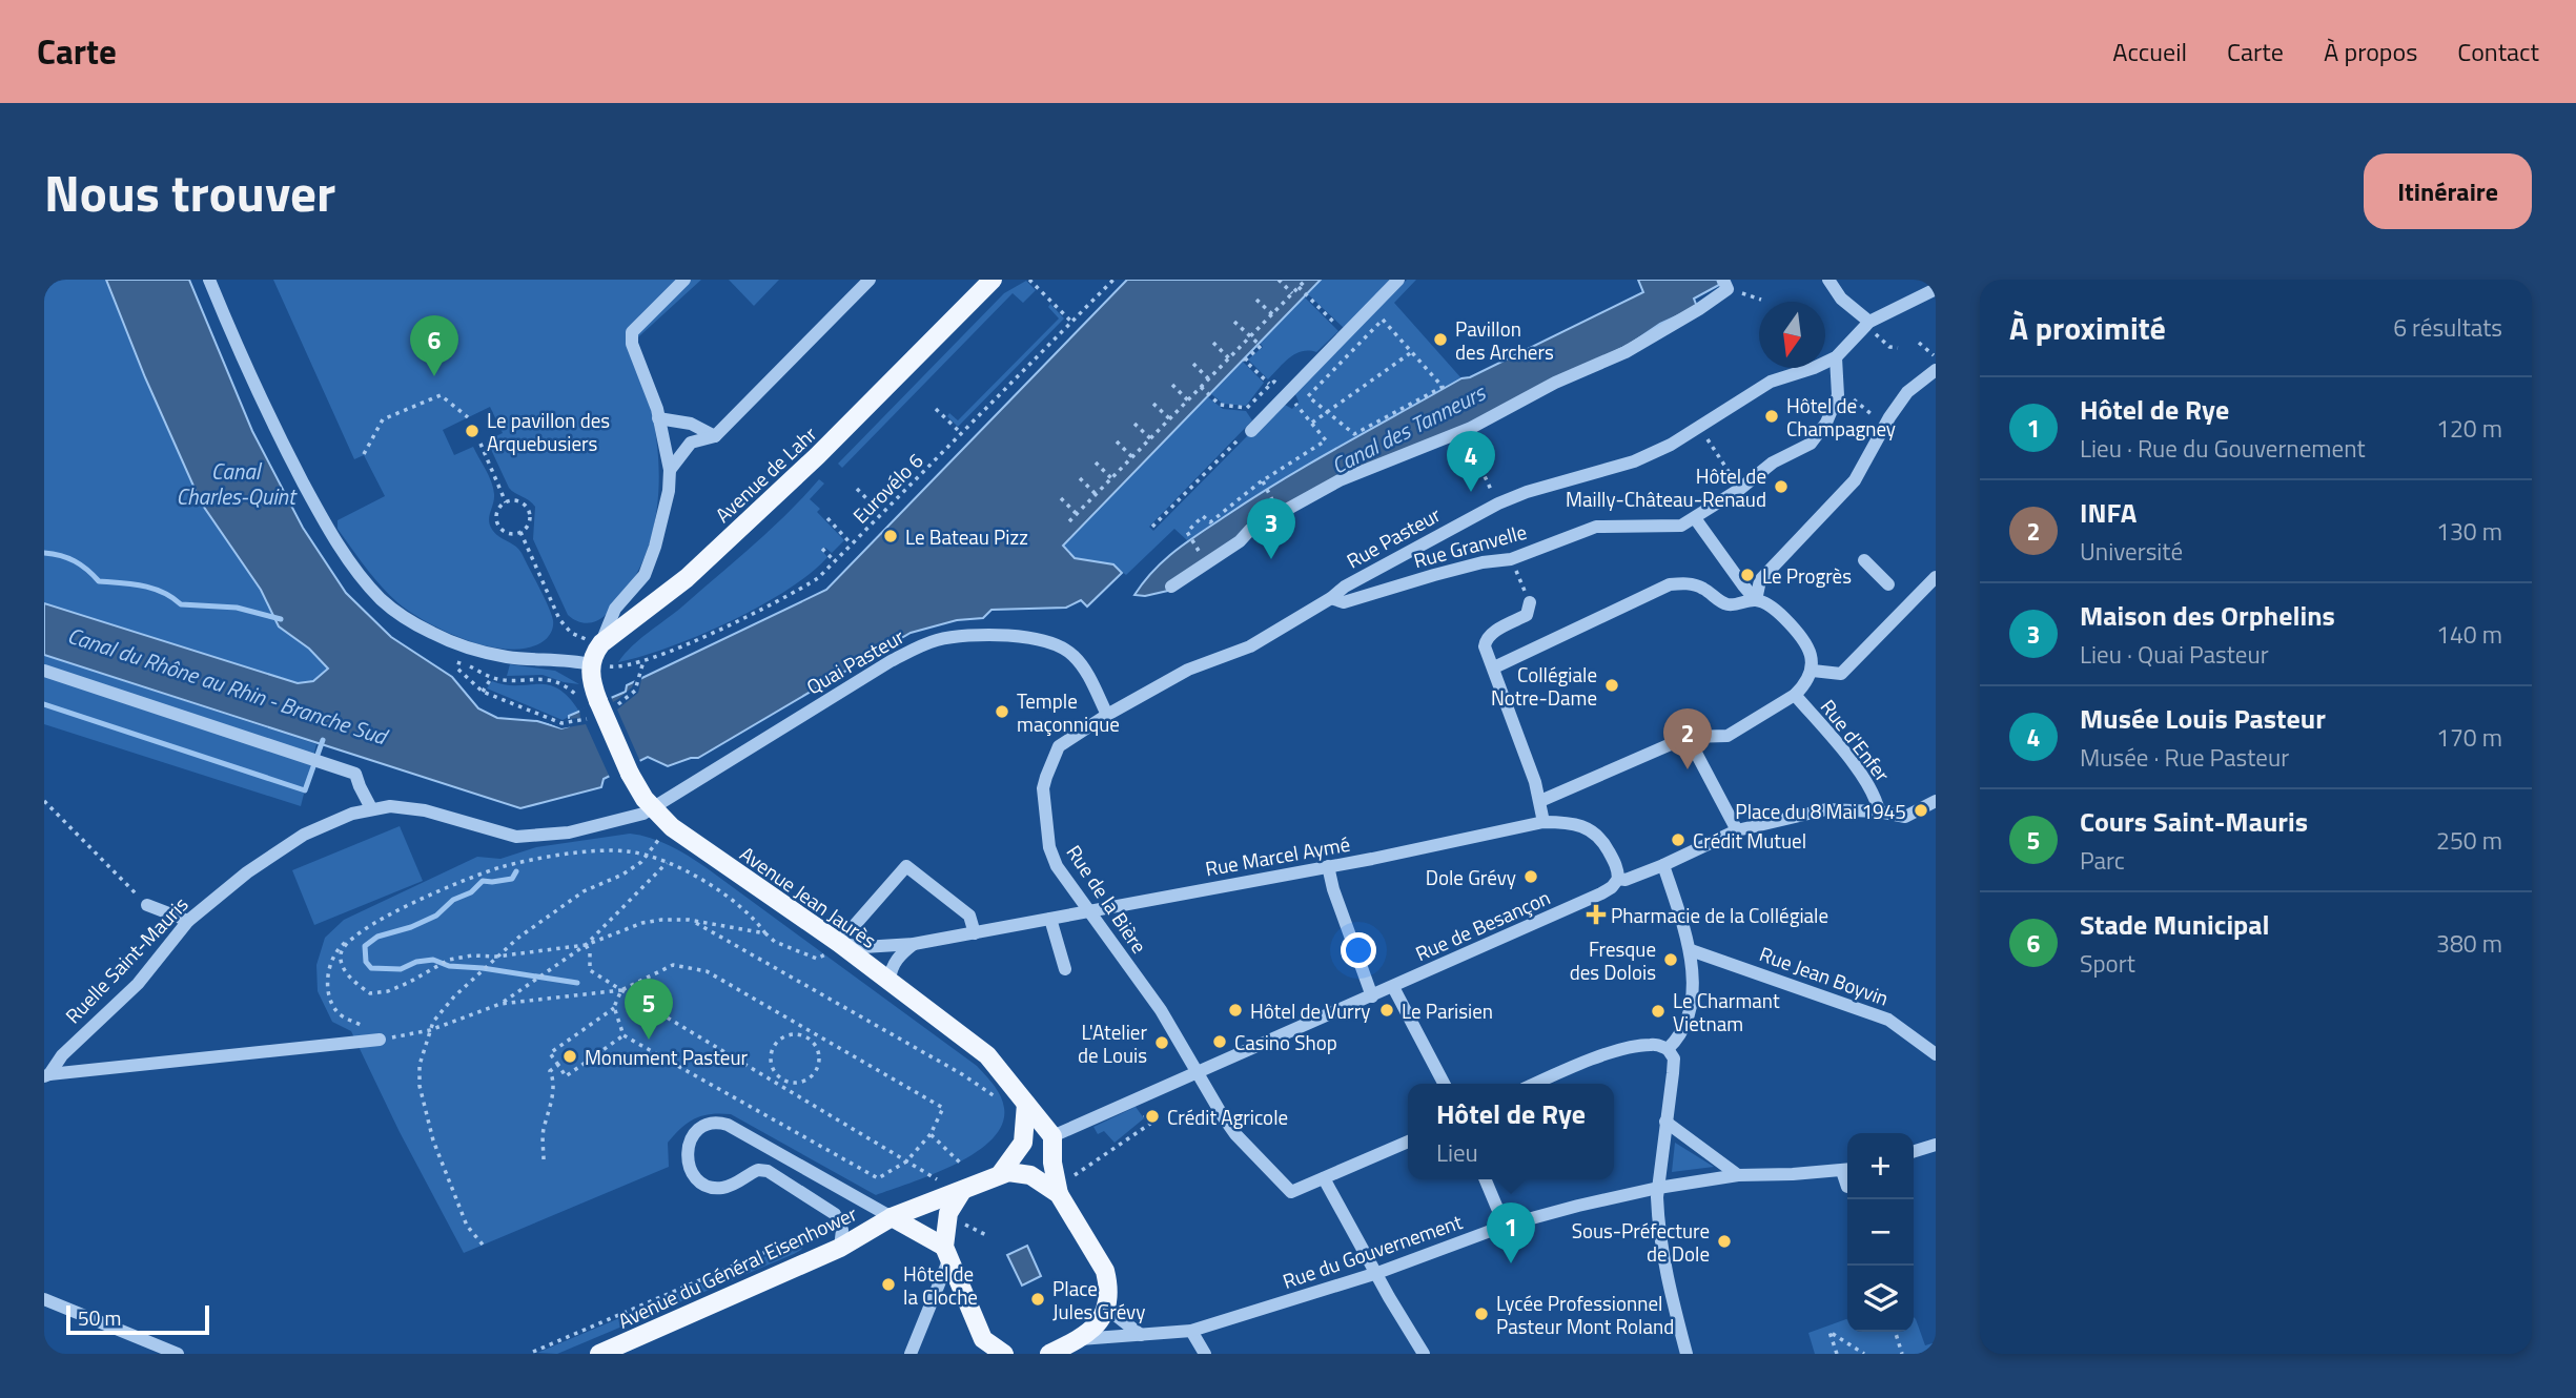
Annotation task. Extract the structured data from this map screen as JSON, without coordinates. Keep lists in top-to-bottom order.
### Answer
{
  "streets": {
    "main road": ["Avenue de Lahr", "Avenue Jean Jaurès", "Avenue du Général Eisenhower"],
    "street": [
      "Rue Pasteur",
      "Rue Granvelle",
      "Quai Pasteur",
      "Rue d'Enfer",
      "Rue Marcel Aymé",
      "Rue de la Bière",
      "Rue de Besançon",
      "Ruelle Saint-Mauris",
      "Rue Jean Boyvin",
      "Rue du Gouvernement"
    ],
    "path": ["Eurovélo 6"]
  },
  "crossings": [
    ["Avenue de Lahr", "Avenue Jean Jaurès"],
    ["Rue Pasteur", "Rue Granvelle"],
    ["Rue Pasteur", "Quai Pasteur"],
    ["Rue Pasteur", "Rue de la Bière"],
    ["Quai Pasteur", "Avenue Jean Jaurès"],
    ["Quai Pasteur", "Rue de la Bière"],
    ["Quai Pasteur", "Ruelle Saint-Mauris"],
    ["Rue d'Enfer", "Rue de Besançon"],
    ["Rue Marcel Aymé", "Avenue Jean Jaurès"],
    ["Rue Marcel Aymé", "Rue de la Bière"],
    ["Rue Marcel Aymé", "Rue de Besançon"],
    ["Avenue Jean Jaurès", "Rue de Besançon"],
    ["Avenue Jean Jaurès", "Ruelle Saint-Mauris"],
    ["Rue de la Bière", "Rue de Besançon"]
  ],
  "water": ["Canal des Tanneurs", "Canal Charles-Quint", "Canal du Rhône au Rhin - Branche Sud"],
  "places": {
    "other": [
      "Pavillon des Archers",
      "Hôtel de Champagney",
      "Le pavillon des Arquebusiers",
      "Hôtel de Mailly-Château-Renaud",
      "Le Bateau Pizz",
      "Le Progrès",
      "Collégiale Notre-Dame",
      "Temple maçonnique",
      "Place du 8 Mai 1945",
      "Crédit Mutuel",
      "Dole Grévy",
      "Fresque des Dolois",
      "Hôtel de Vurry",
      "Le Parisien",
      "Le Charmant Vietnam",
      "Casino Shop",
      "L'Atelier de Louis",
      "Monument Pasteur",
      "Crédit Agricole",
      "Sous-Préfecture de Dole",
      "Hôtel de la Cloche",
      "Place Jules Grévy",
      "Lycée Professionnel Pasteur Mont Roland"
    ],
    "health": ["Pharmacie de la Collégiale"]
  },
  "scale_bar": "50 m",
  "north": "bottom",
  "page": {
    "header": "Carte",
    "nav": [
      "Accueil",
      "Carte",
      "À propos",
      "Contact"
    ],
    "title": "Nous trouver",
    "buttons": "Itinéraire",
    "heading": ["À proximité", "6 résultats"],
    "pins": [
      "6",
      "4",
      "3",
      "2",
      "5",
      "1"
    ],
    "list": [
      {
        "mark": "1",
        "name": "Hôtel de Rye",
        "note": "Lieu · Rue du Gouvernement",
        "value": "120 m"
      },
      {
        "mark": "2",
        "name": "INFA",
        "note": "Université",
        "value": "130 m"
      },
      {
        "mark": "3",
        "name": "Maison des Orphelins",
        "note": "Lieu · Quai Pasteur",
        "value": "140 m"
      },
      {
        "mark": "4",
        "name": "Musée Louis Pasteur",
        "note": "Musée · Rue Pasteur",
        "value": "170 m"
      },
      {
        "mark": "5",
        "name": "Cours Saint-Mauris",
        "note": "Parc",
        "value": "250 m"
      },
      {
        "mark": "6",
        "name": "Stade Municipal",
        "note": "Sport",
        "value": "380 m"
      }
    ],
    "popup": ["Hôtel de Rye", "Lieu"],
    "map_buttons": ["+", "−"],
    "scale": "50 m"
  }
}
